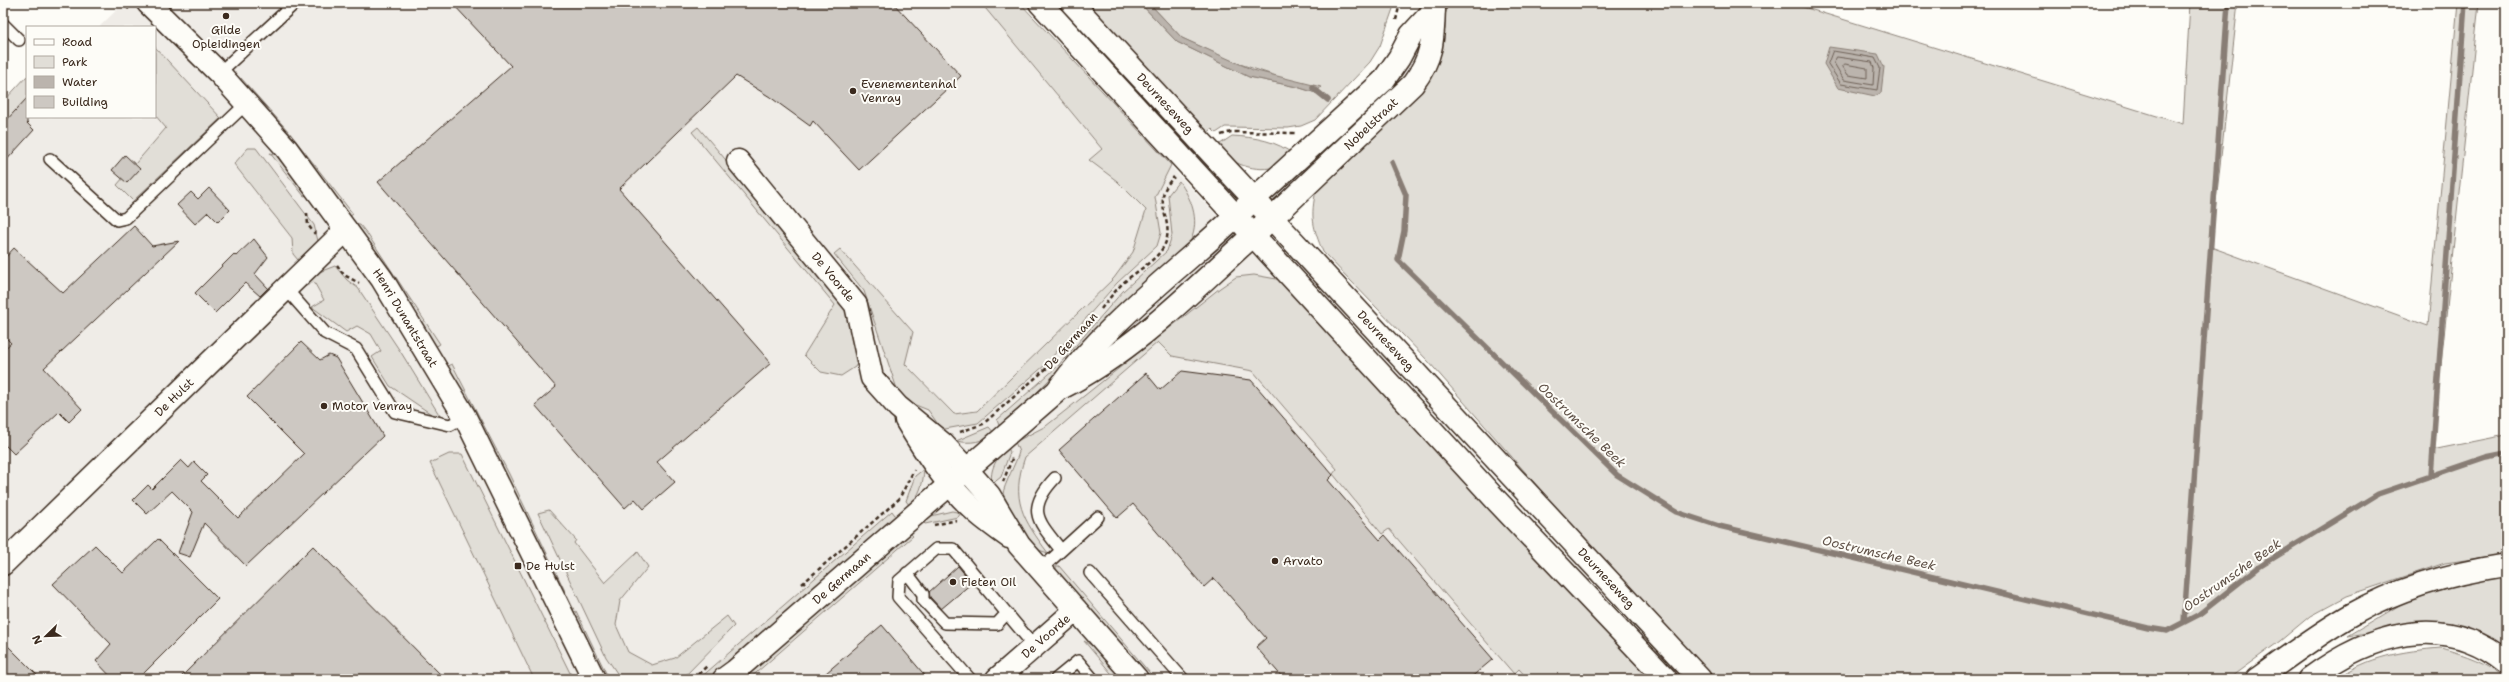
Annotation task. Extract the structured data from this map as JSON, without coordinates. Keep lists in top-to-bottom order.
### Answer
{
  "streets": {
    "main road": [
      "Deurneseweg",
      "Nobelstraat",
      "De Voorde",
      "Henri Dunantstraat",
      "De Germaan",
      "De Hulst"
    ]
  },
  "crossings": [
    ["Deurneseweg", "Nobelstraat"],
    ["Deurneseweg", "De Germaan"],
    ["Nobelstraat", "De Germaan"],
    ["De Voorde", "De Germaan"],
    ["Henri Dunantstraat", "De Hulst"]
  ],
  "water": ["Oostrumsche Beek"],
  "places": {
    "other": [
      "Gilde Opleidingen",
      "Evenementenhal Venray",
      "Motor Venray",
      "Arvato",
      "Fieten Oil"
    ],
    "transit": ["De Hulst"]
  },
  "legend": [
    "Road",
    "Park",
    "Water",
    "Building"
  ],
  "north": "bottom left"
}
